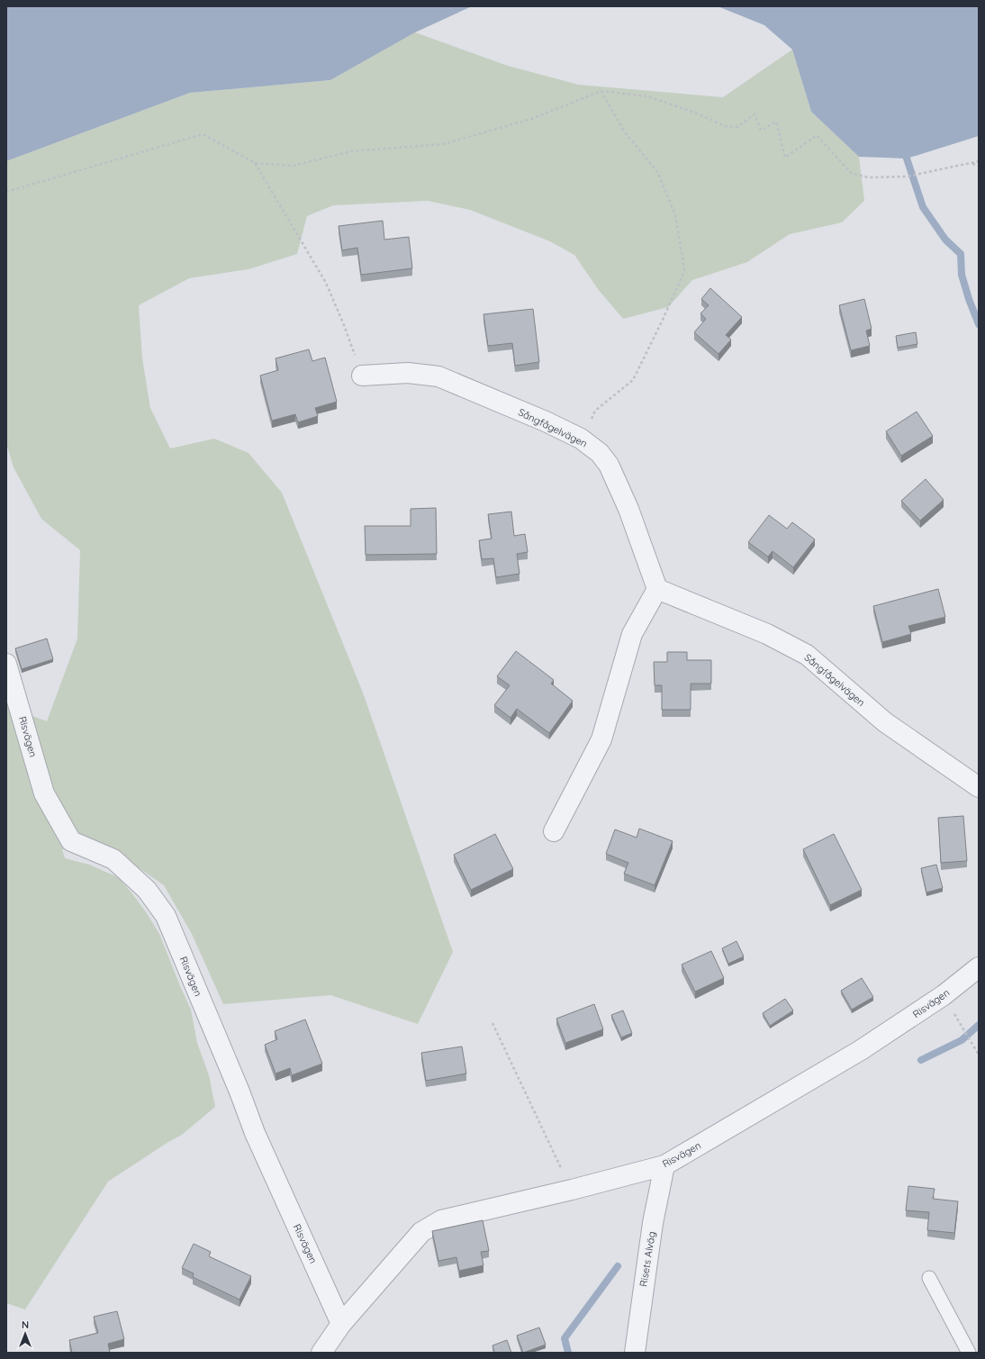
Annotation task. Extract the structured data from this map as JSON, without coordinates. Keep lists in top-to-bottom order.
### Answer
{
  "streets": {
    "street": ["Sångfågelvägen", "Risvägen", "Risets Alväg"]
  },
  "crossings": [
    ["Risvägen", "Risets Alväg"]
  ],
  "north": "top"
}
